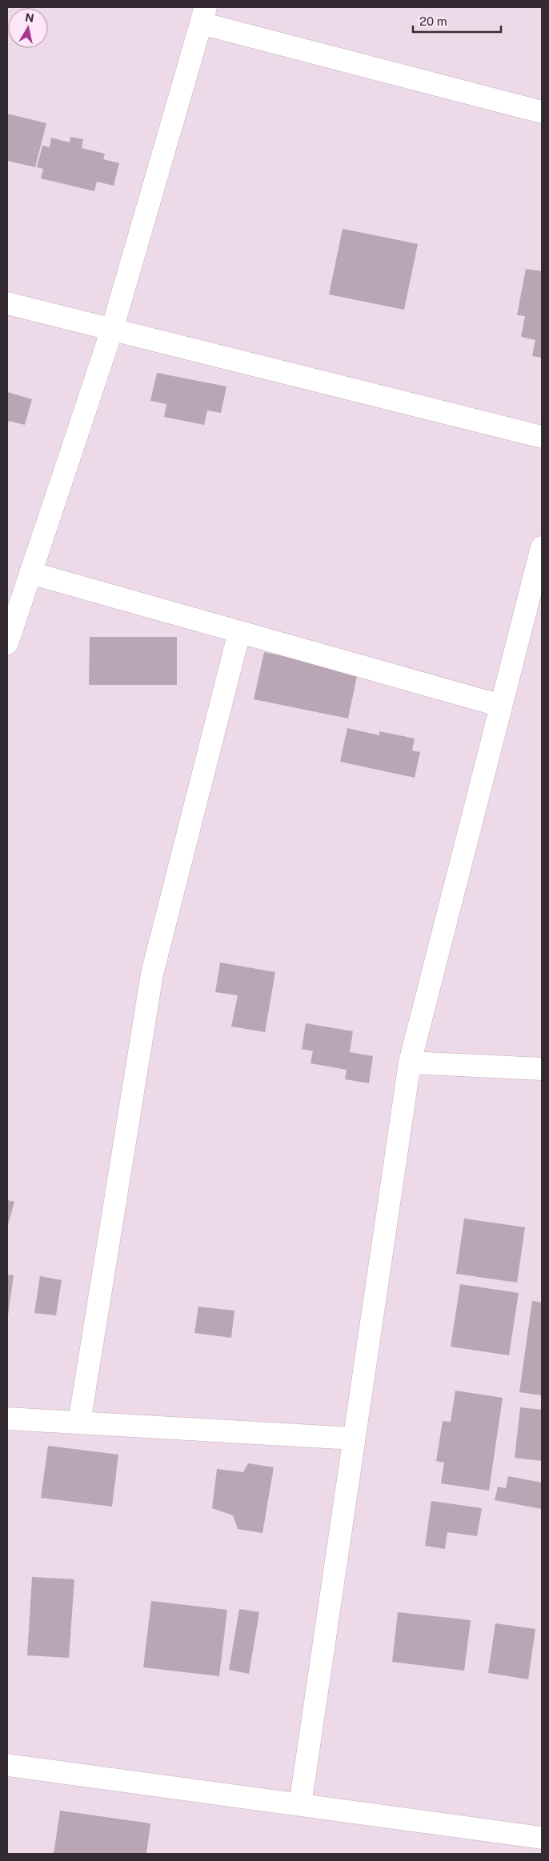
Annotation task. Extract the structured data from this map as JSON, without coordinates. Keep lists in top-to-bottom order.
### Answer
{
  "scale_bar": "20 m",
  "north": "top"
}
